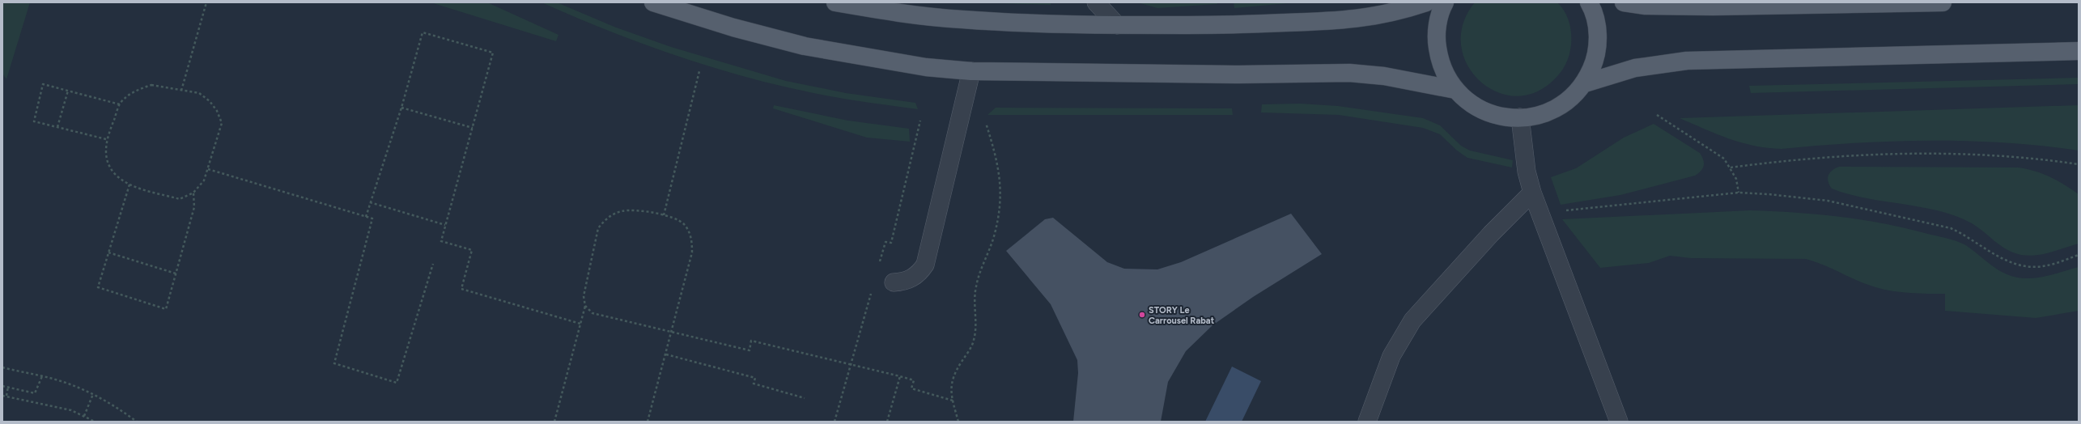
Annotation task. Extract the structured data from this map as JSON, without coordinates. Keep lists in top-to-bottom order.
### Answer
{
  "places": ["STORY Le Carrousel Rabat"]
}
